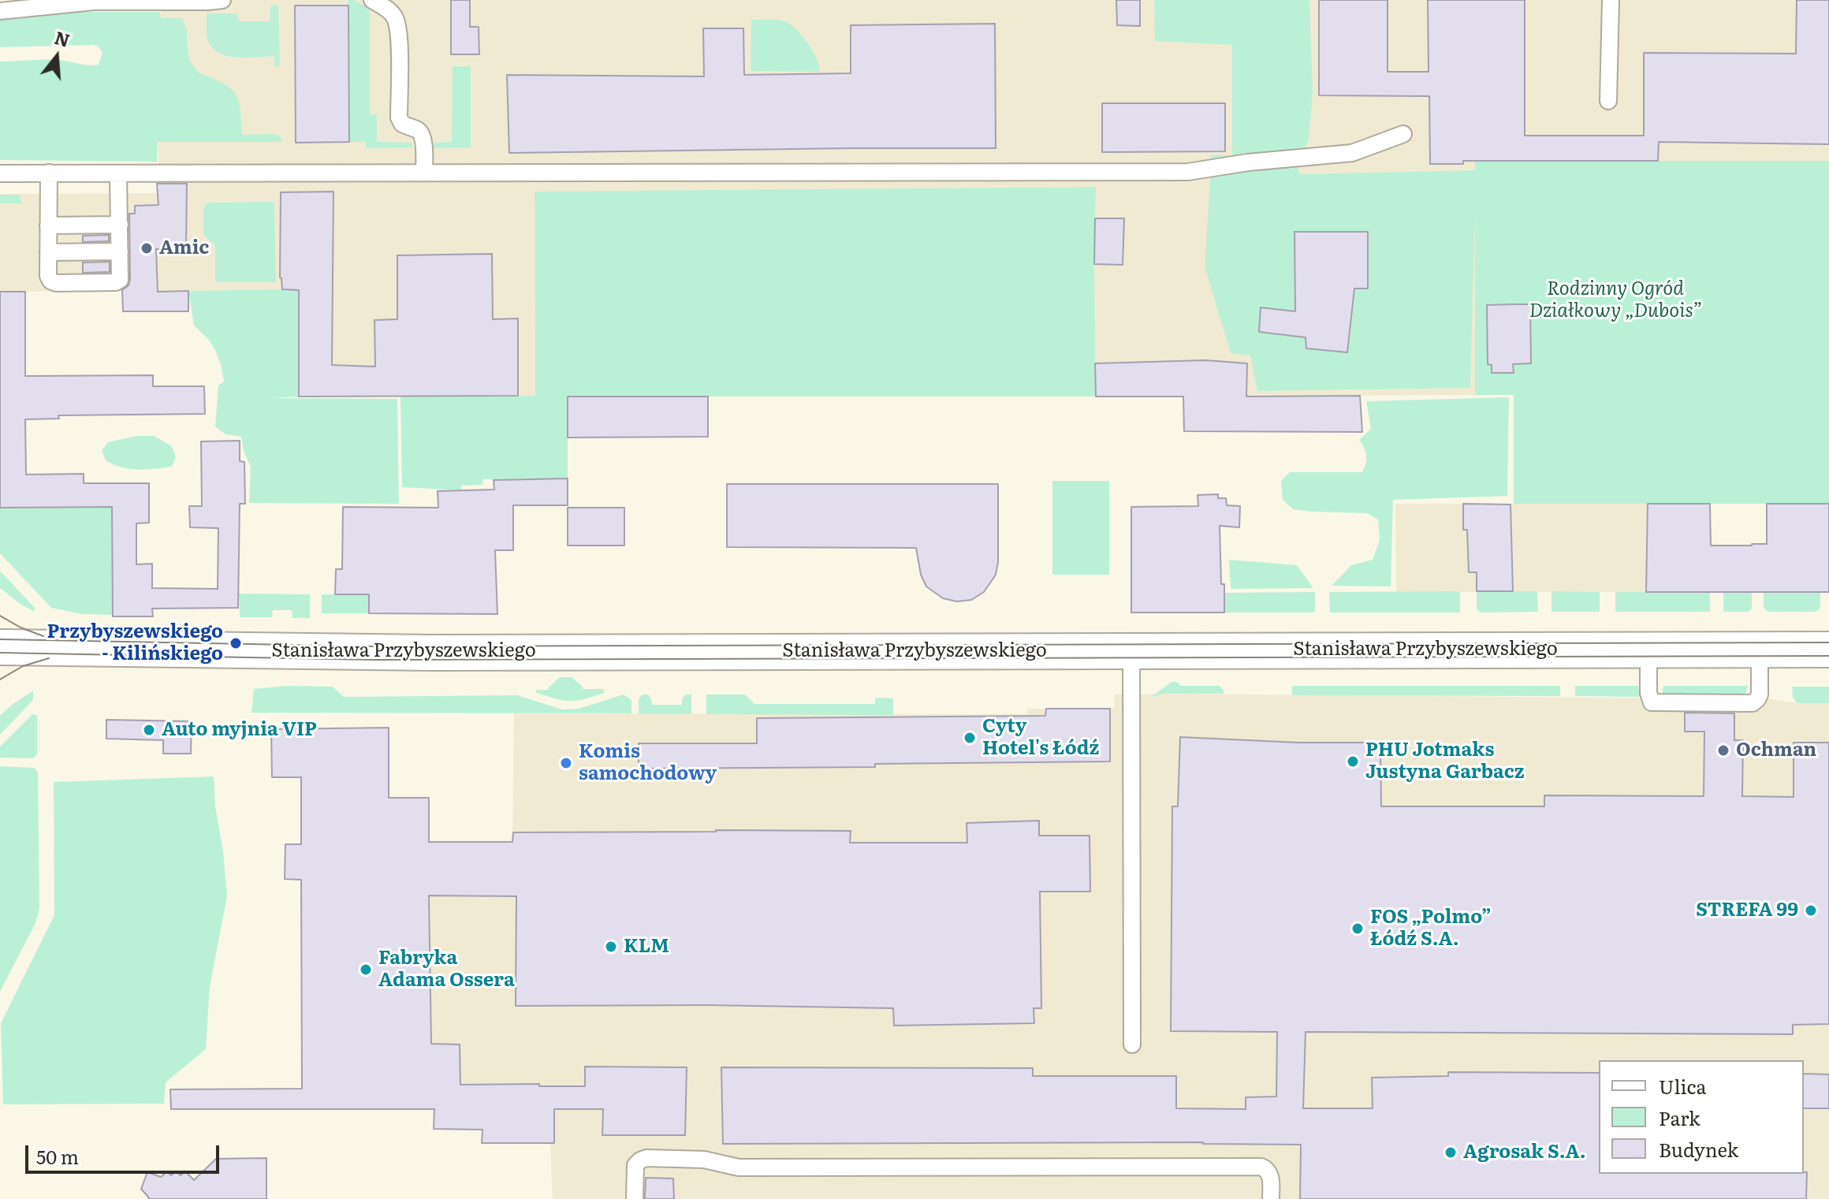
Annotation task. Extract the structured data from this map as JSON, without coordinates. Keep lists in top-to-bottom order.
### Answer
{
  "streets": {
    "street": ["Stanisława Przybyszewskiego"]
  },
  "parks": ["Rodzinny Ogród Działkowy „Dubois”"],
  "places": [
    "Amic",
    "Przybyszewskiego - Kilińskiego",
    "Auto myjnia VIP",
    "Cyty Hotel's Łódź",
    "Ochman",
    "PHU Jotmaks Justyna Garbacz",
    "Komis samochodowy",
    "STREFA 99",
    "FOS „Polmo” Łódź S.A.",
    "KLM",
    "Fabryka Adama Ossera",
    "Agrosak S.A."
  ],
  "legend": ["Ulica", "Park", "Budynek"],
  "scale_bar": "50 m",
  "north": "top"
}
